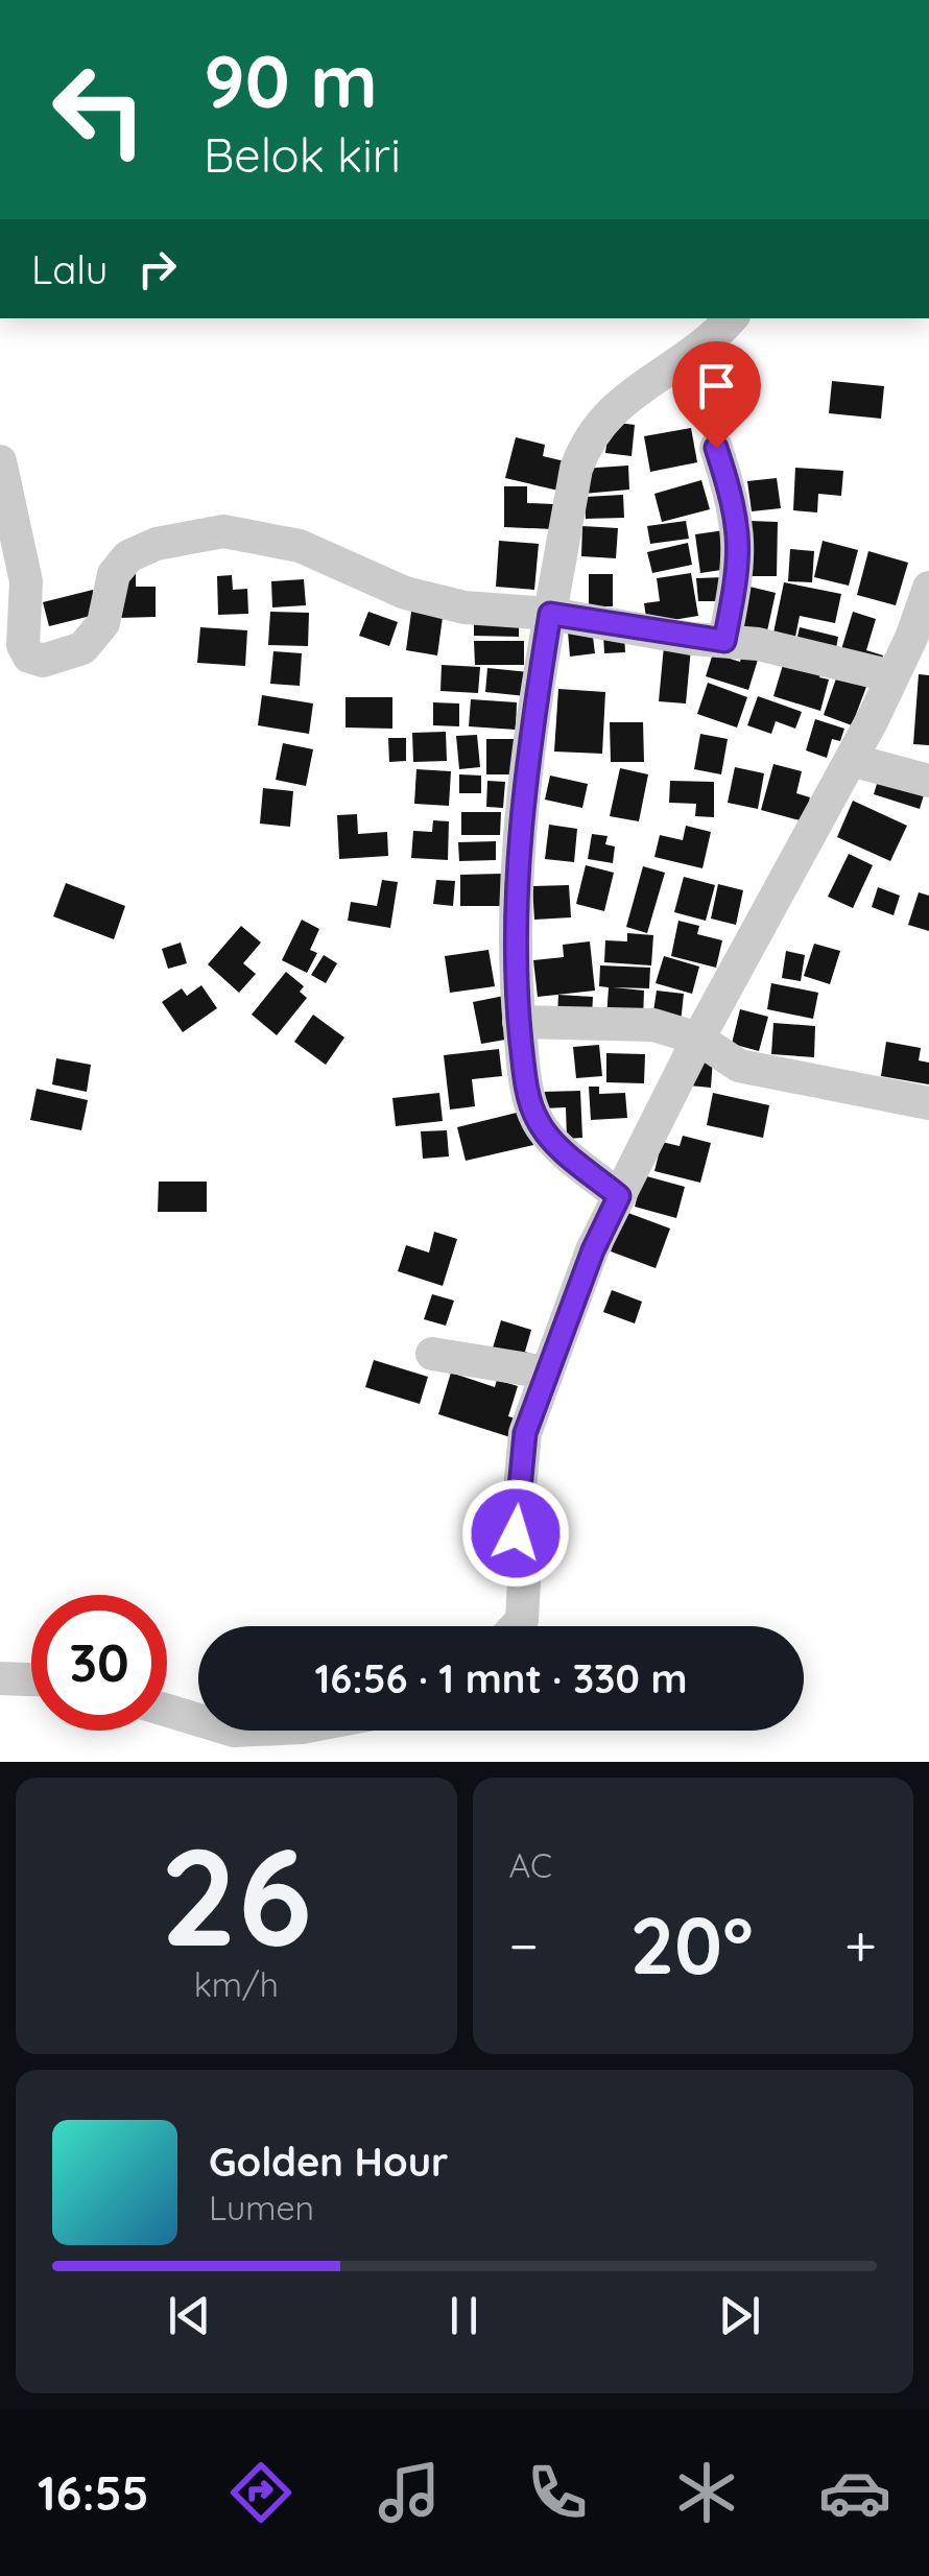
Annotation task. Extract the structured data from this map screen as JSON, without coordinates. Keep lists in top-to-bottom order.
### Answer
{
  "page": {
    "turn": ["90 m", "Belok kiri"],
    "then": "Lalu",
    "limit": "30",
    "trip": "16:56 · 1 mnt · 330 m",
    "tile": [
      ["26", "km/h"],
      "AC"
    ],
    "heat": ["−", "20°", "+"],
    "song": ["Golden Hour", "Lumen"],
    "tabs": "16:55"
  }
}
